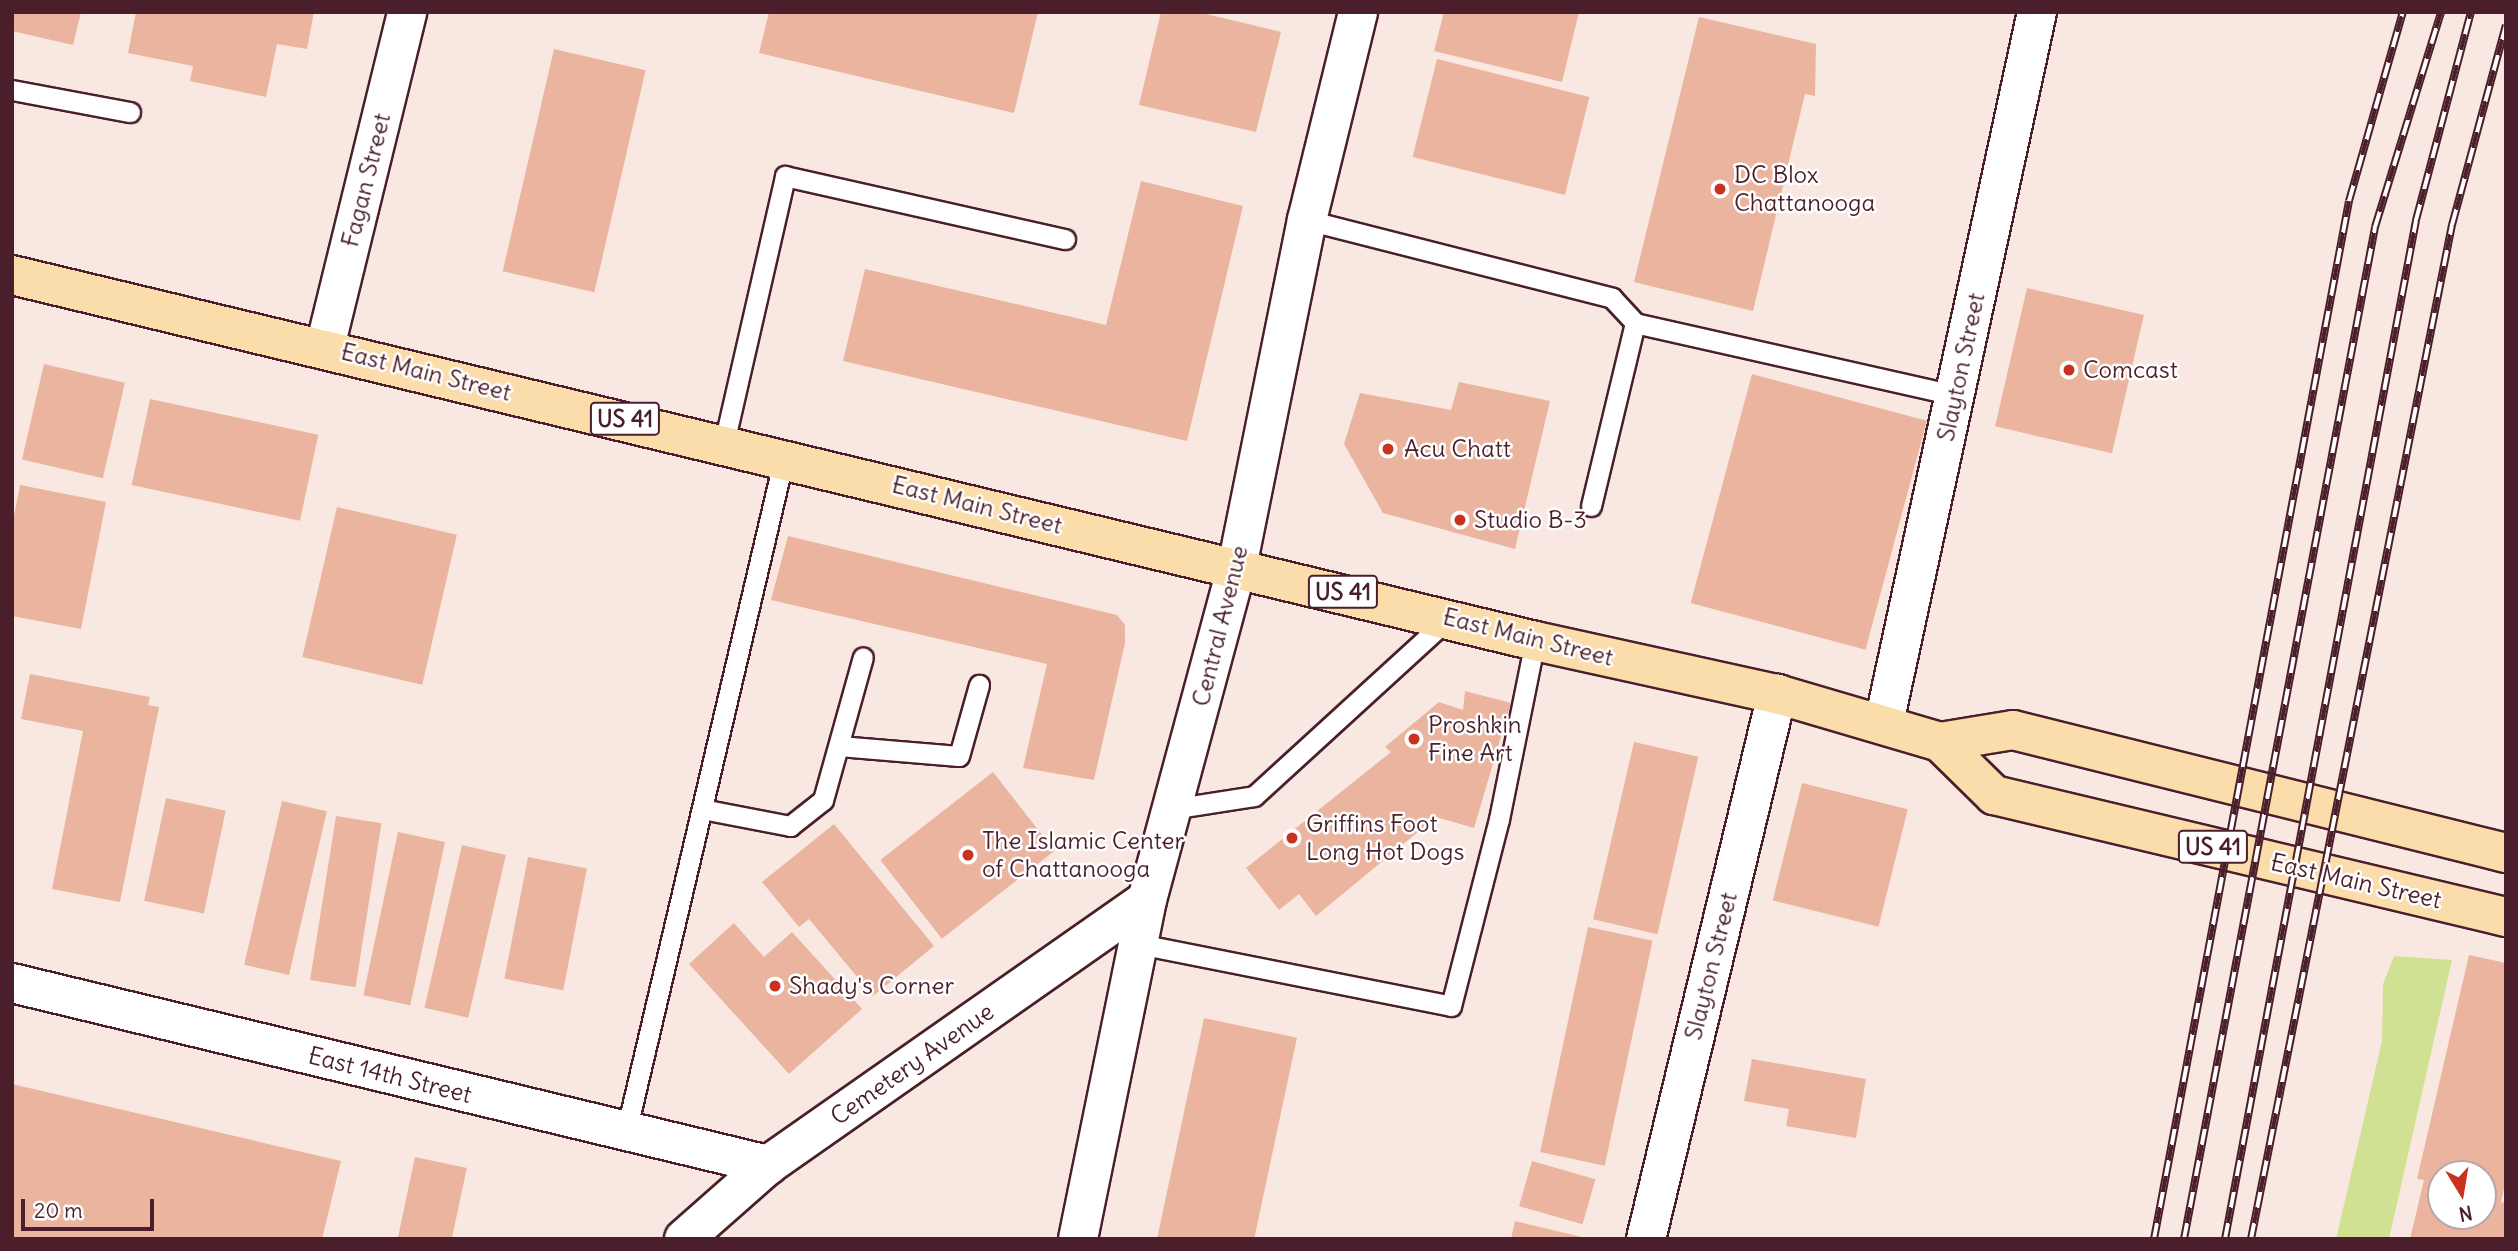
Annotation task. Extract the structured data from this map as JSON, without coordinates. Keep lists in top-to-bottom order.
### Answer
{
  "streets": {
    "main road": ["East Main Street", "US 41"],
    "street": [
      "Fagan Street",
      "Slayton Street",
      "Central Avenue",
      "Cemetery Avenue",
      "East 14th Street"
    ]
  },
  "crossings": [
    ["Fagan Street", "East Main Street"],
    ["Slayton Street", "East Main Street"],
    ["East Main Street", "Central Avenue"],
    ["Central Avenue", "Cemetery Avenue"],
    ["Cemetery Avenue", "East 14th Street"]
  ],
  "places": [
    "DC Blox Chattanooga",
    "Comcast",
    "Acu Chatt",
    "Studio B-3",
    "Proshkin Fine Art",
    "Griffins Foot Long Hot Dogs",
    "The Islamic Center of Chattanooga",
    "Shady's Corner"
  ],
  "scale_bar": "20 m",
  "north": "bottom"
}
